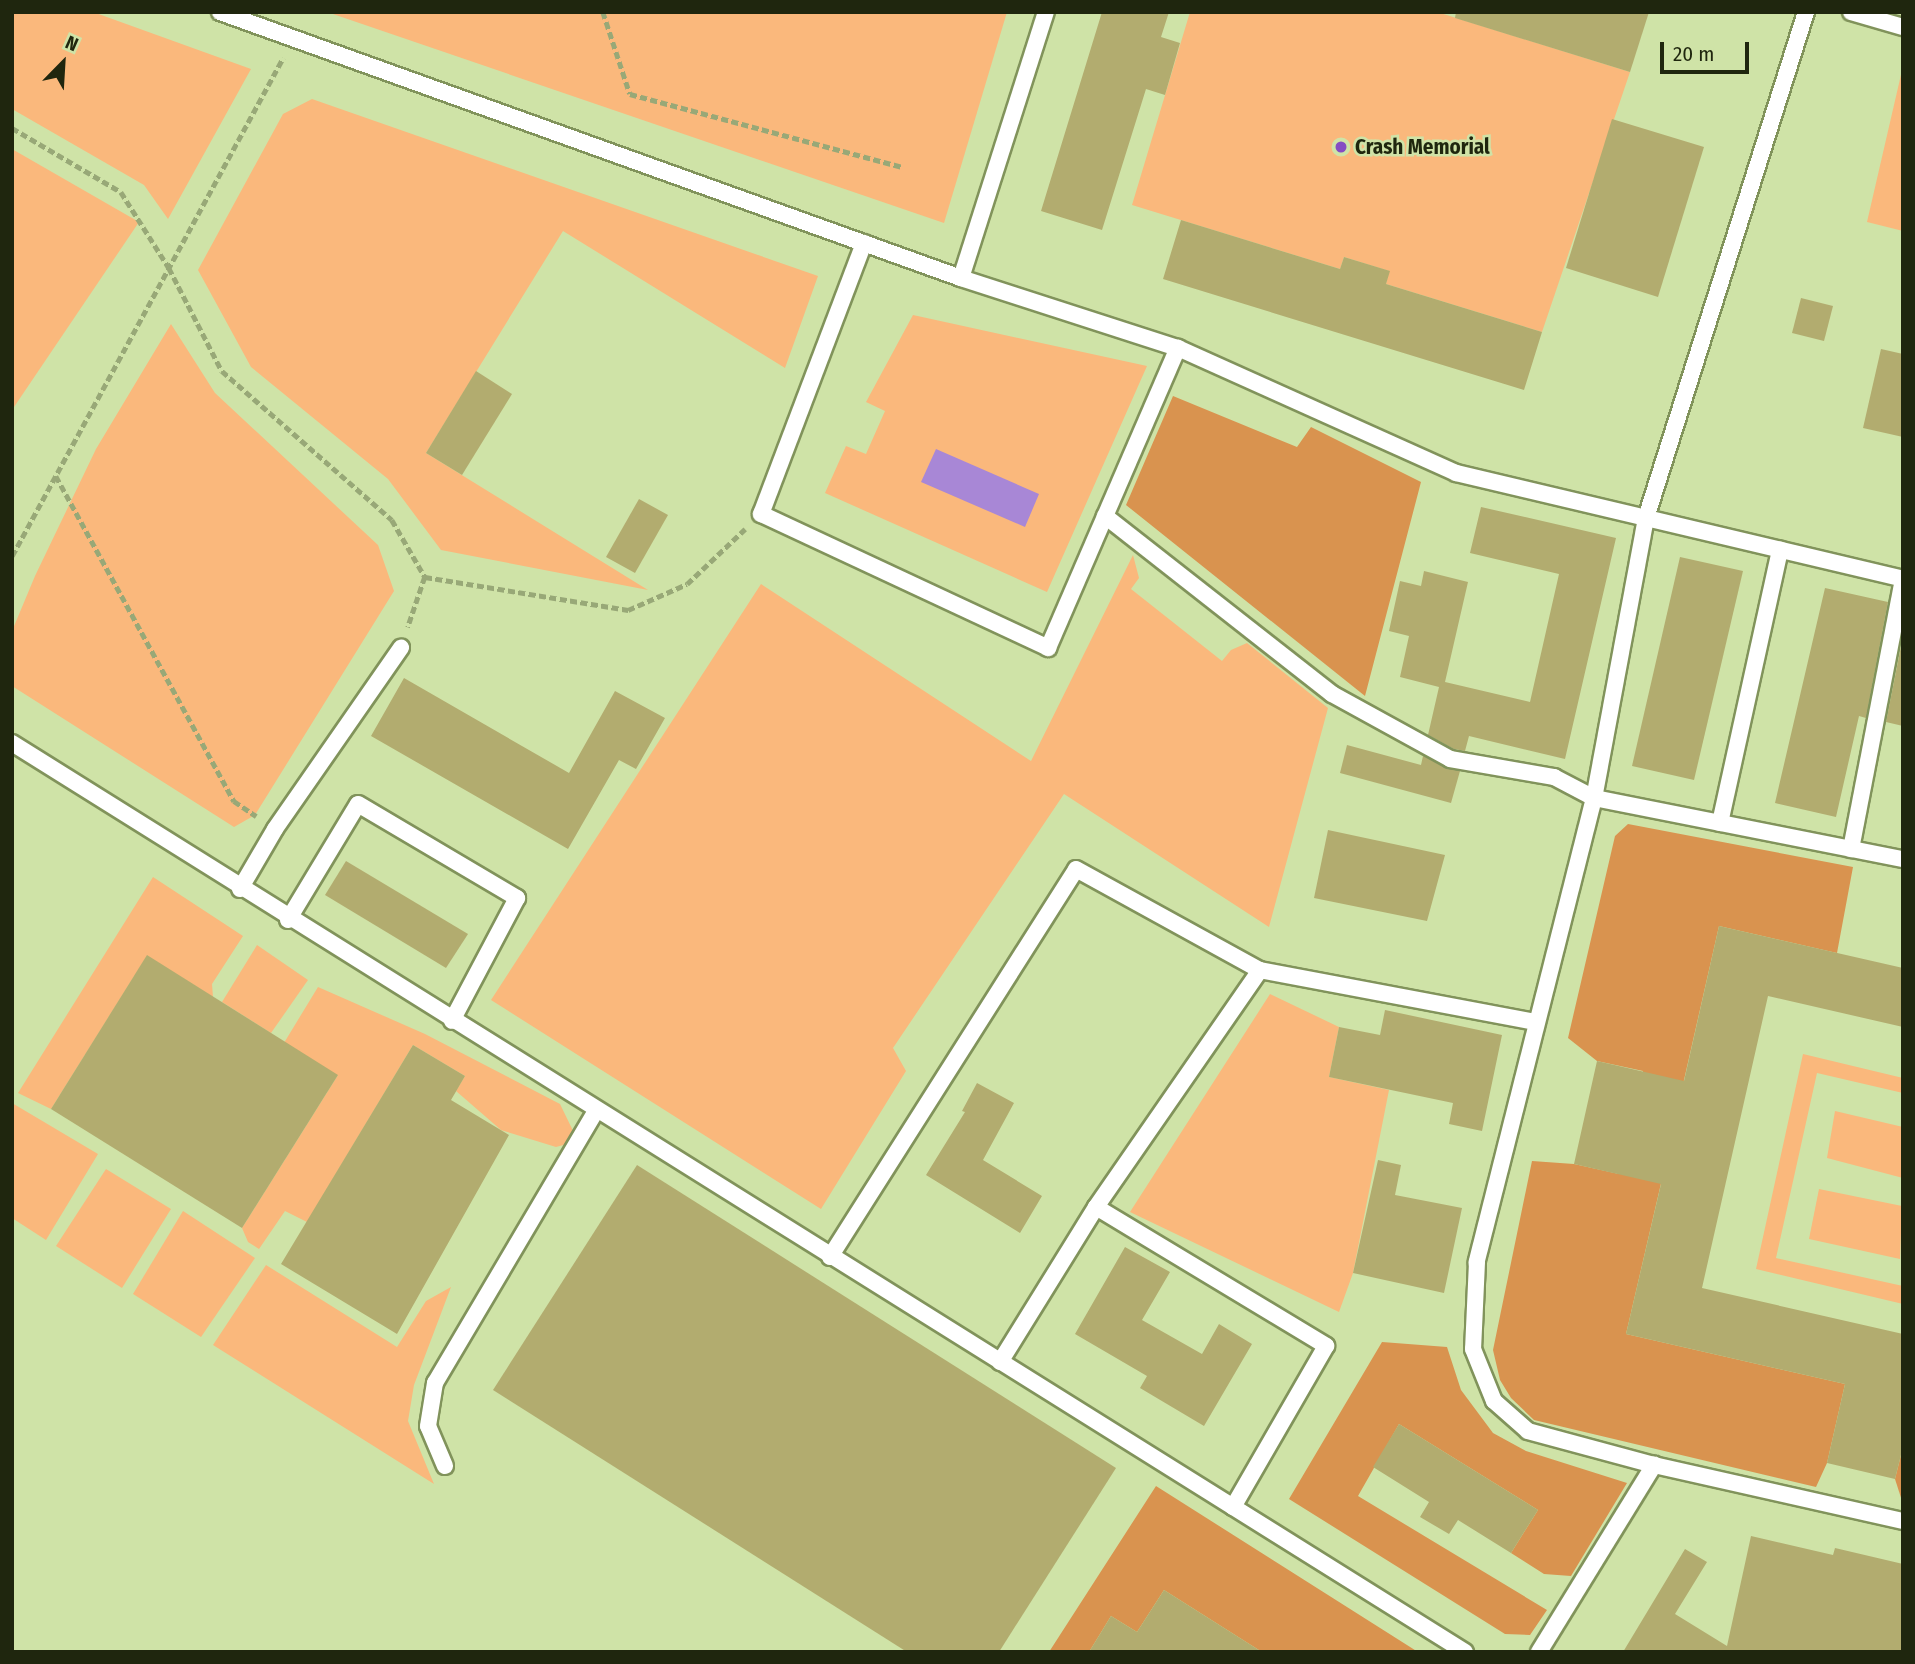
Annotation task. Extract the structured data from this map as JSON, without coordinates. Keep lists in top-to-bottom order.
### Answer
{
  "places": ["Crash Memorial"],
  "scale_bar": "20 m",
  "north": "top right"
}
